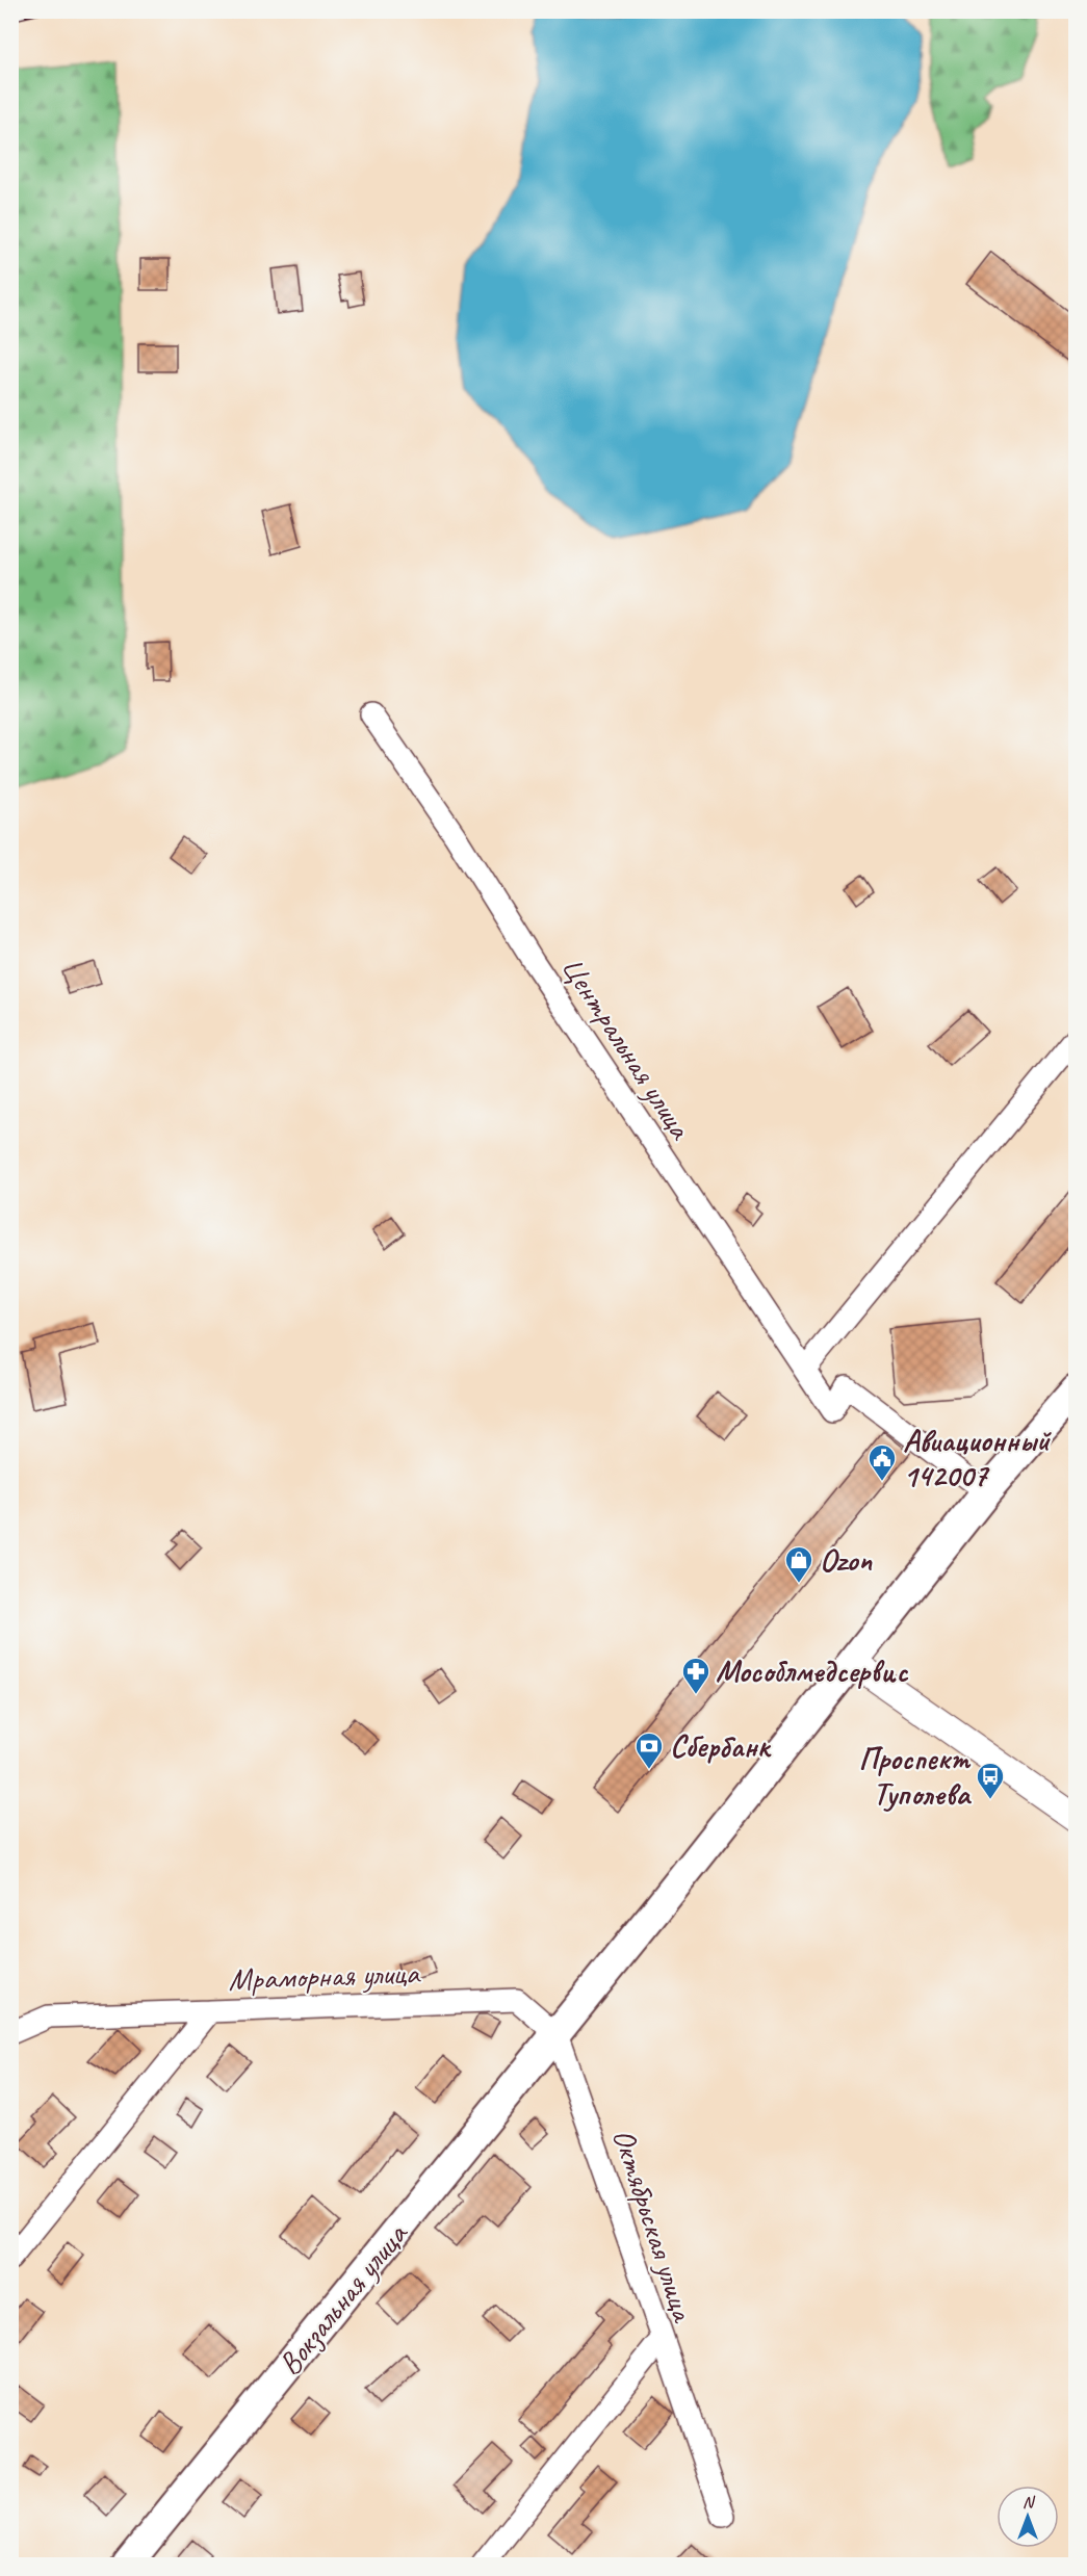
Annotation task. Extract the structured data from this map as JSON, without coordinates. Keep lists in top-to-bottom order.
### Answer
{
  "streets": {
    "main road": ["Вокзальная улица"],
    "street": ["Центральная улица", "Мраморная улица", "Октябрьская улица"]
  },
  "crossings": [
    ["Центральная улица", "Вокзальная улица"],
    ["Мраморная улица", "Октябрьская улица"],
    ["Мраморная улица", "Вокзальная улица"],
    ["Октябрьская улица", "Вокзальная улица"]
  ],
  "places": {
    "public building": ["Авиационный 142007"],
    "shop": ["Ozon"],
    "pharmacy": ["Мособлмедсервис"],
    "bank": ["Сбербанк"],
    "bus stop": ["Проспект Туполева"]
  },
  "north": "top"
}
